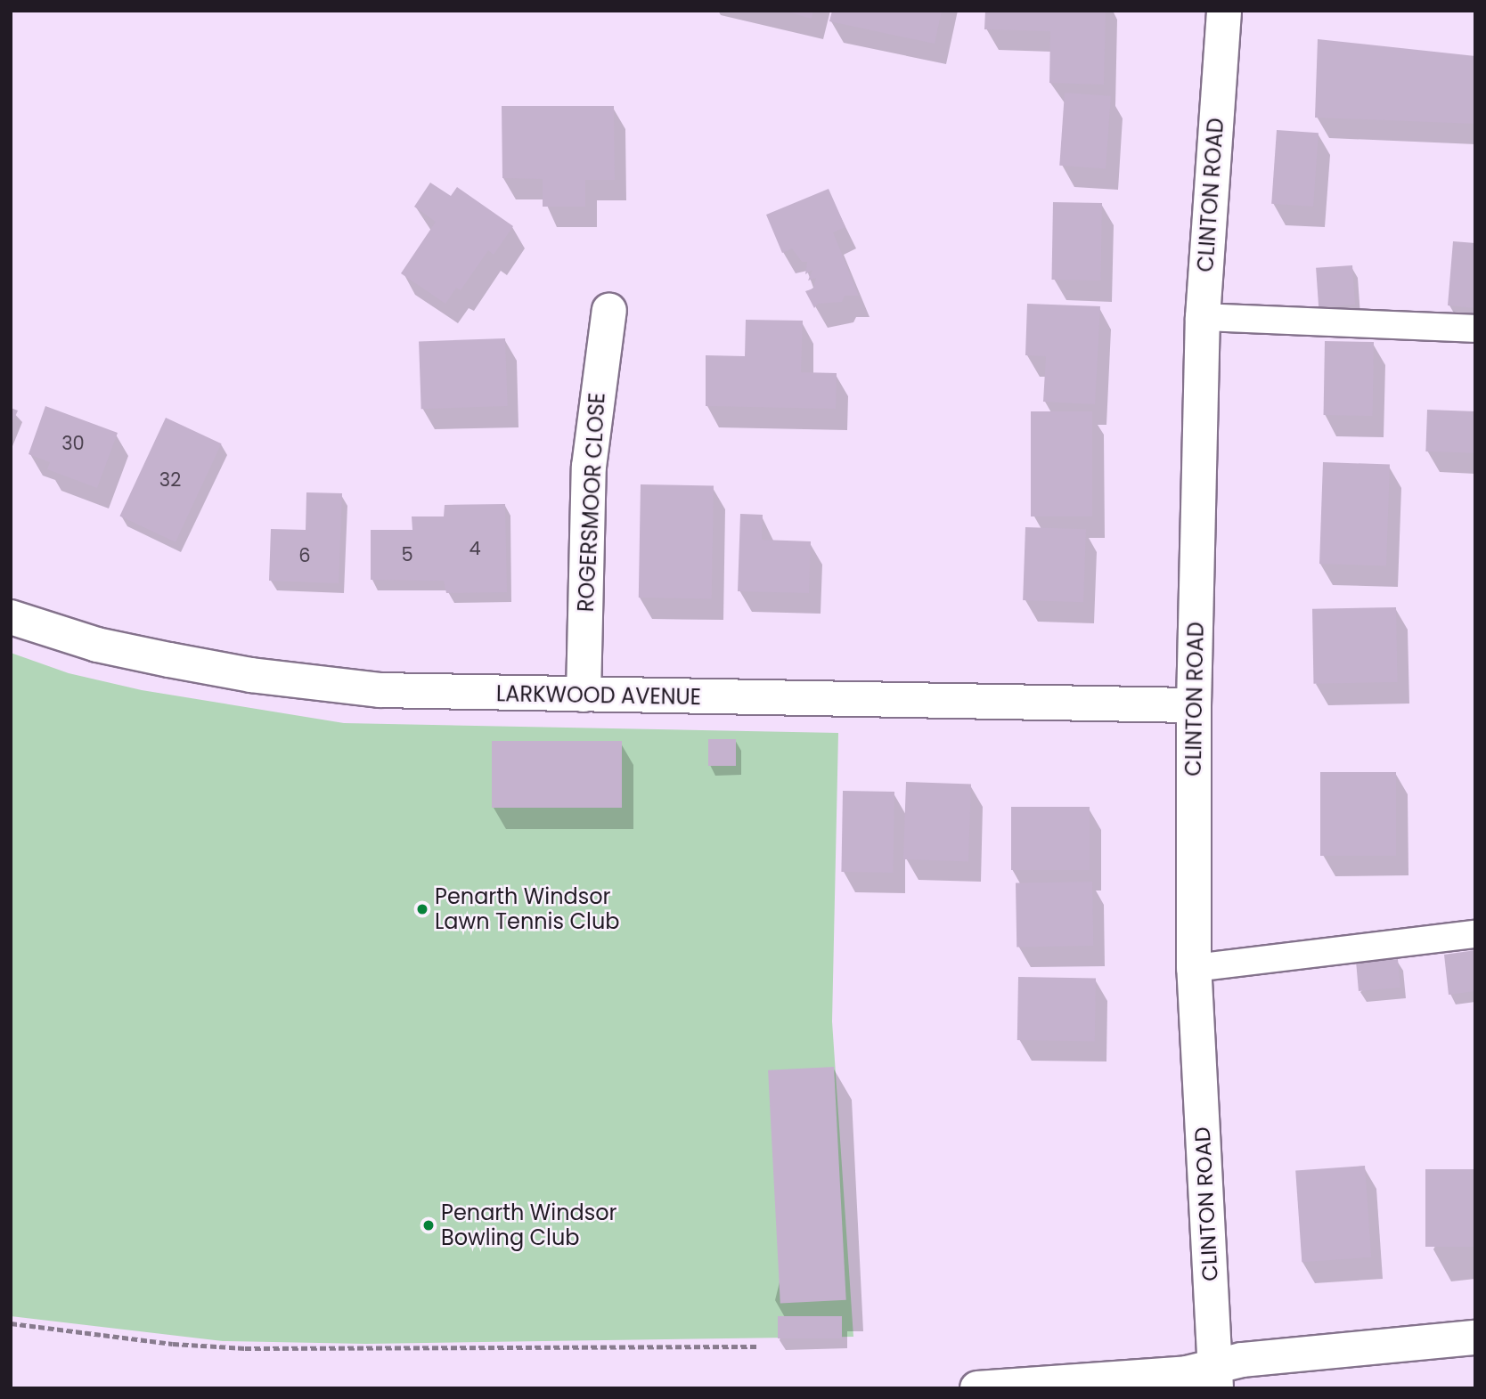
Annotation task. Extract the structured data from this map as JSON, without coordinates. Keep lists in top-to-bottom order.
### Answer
{
  "streets": {
    "street": ["CLINTON ROAD", "ROGERSMOOR CLOSE", "LARKWOOD AVENUE"]
  },
  "crossings": [
    ["CLINTON ROAD", "LARKWOOD AVENUE"],
    ["ROGERSMOOR CLOSE", "LARKWOOD AVENUE"]
  ],
  "places": ["Penarth Windsor Lawn Tennis Club", "Penarth Windsor Bowling Club"],
  "house_numbers": [
    "30",
    "32",
    "4",
    "5",
    "6"
  ]
}
